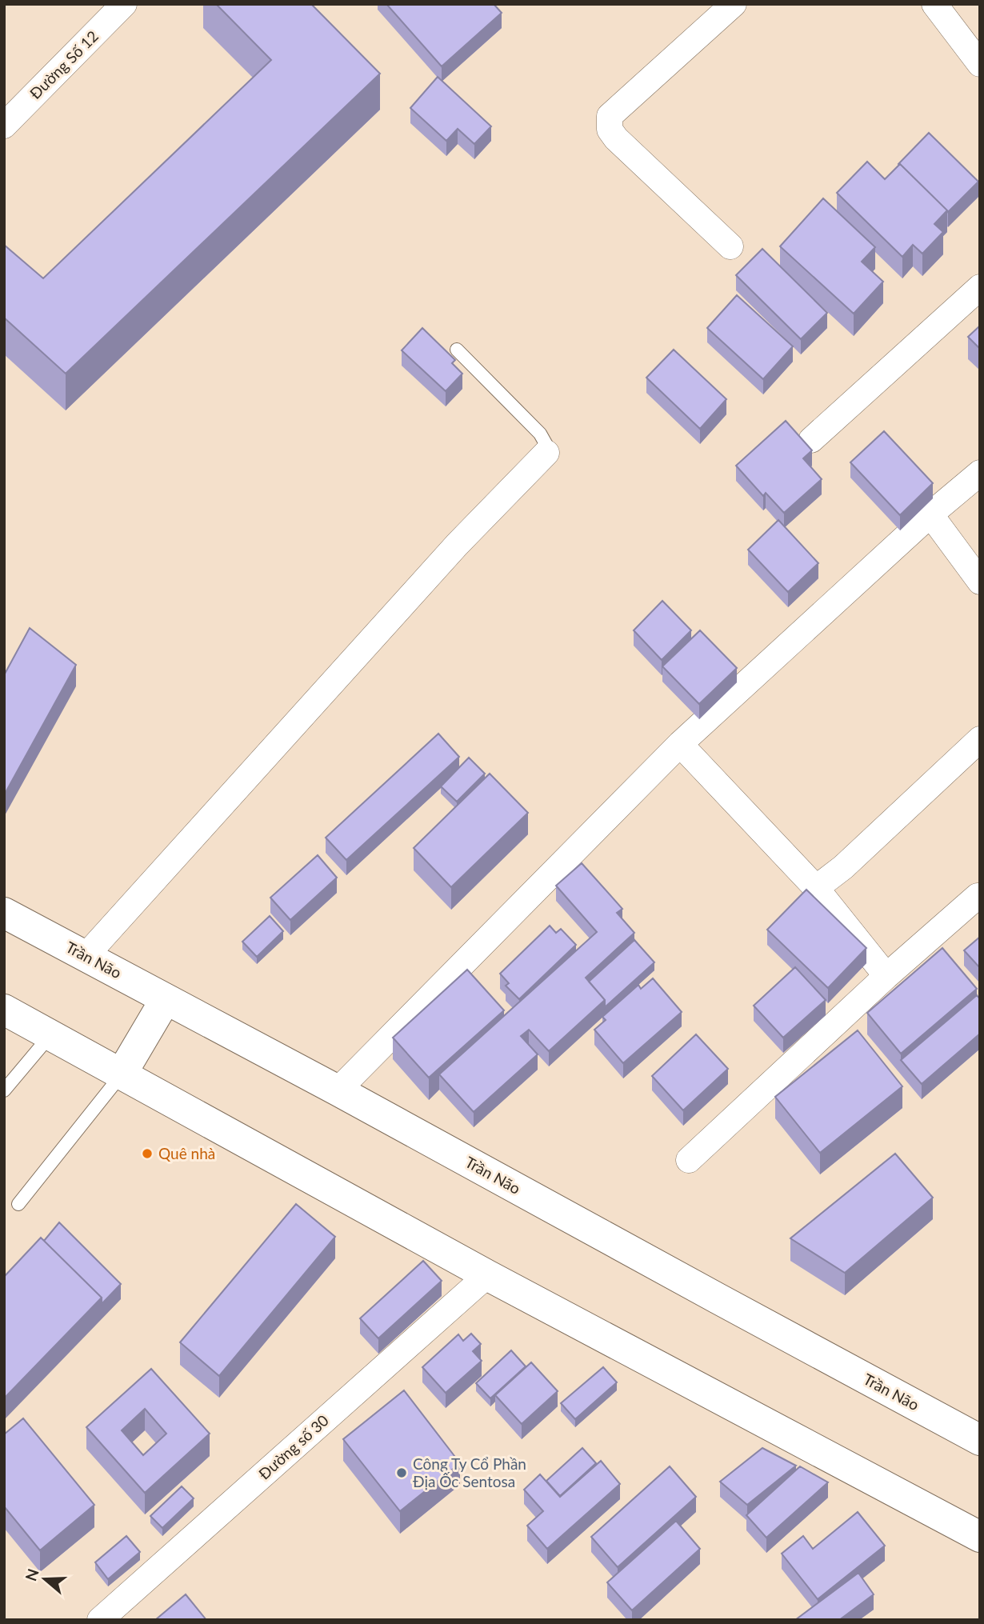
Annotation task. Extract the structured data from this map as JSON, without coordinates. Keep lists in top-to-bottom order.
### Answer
{
  "streets": {
    "main road": ["Trần Não"],
    "street": ["Đường Số 12", "Đường số 30"]
  },
  "places": ["Quê nhà", "Công Ty Cổ Phần Địa Ốc Sentosa"],
  "north": "left"
}
